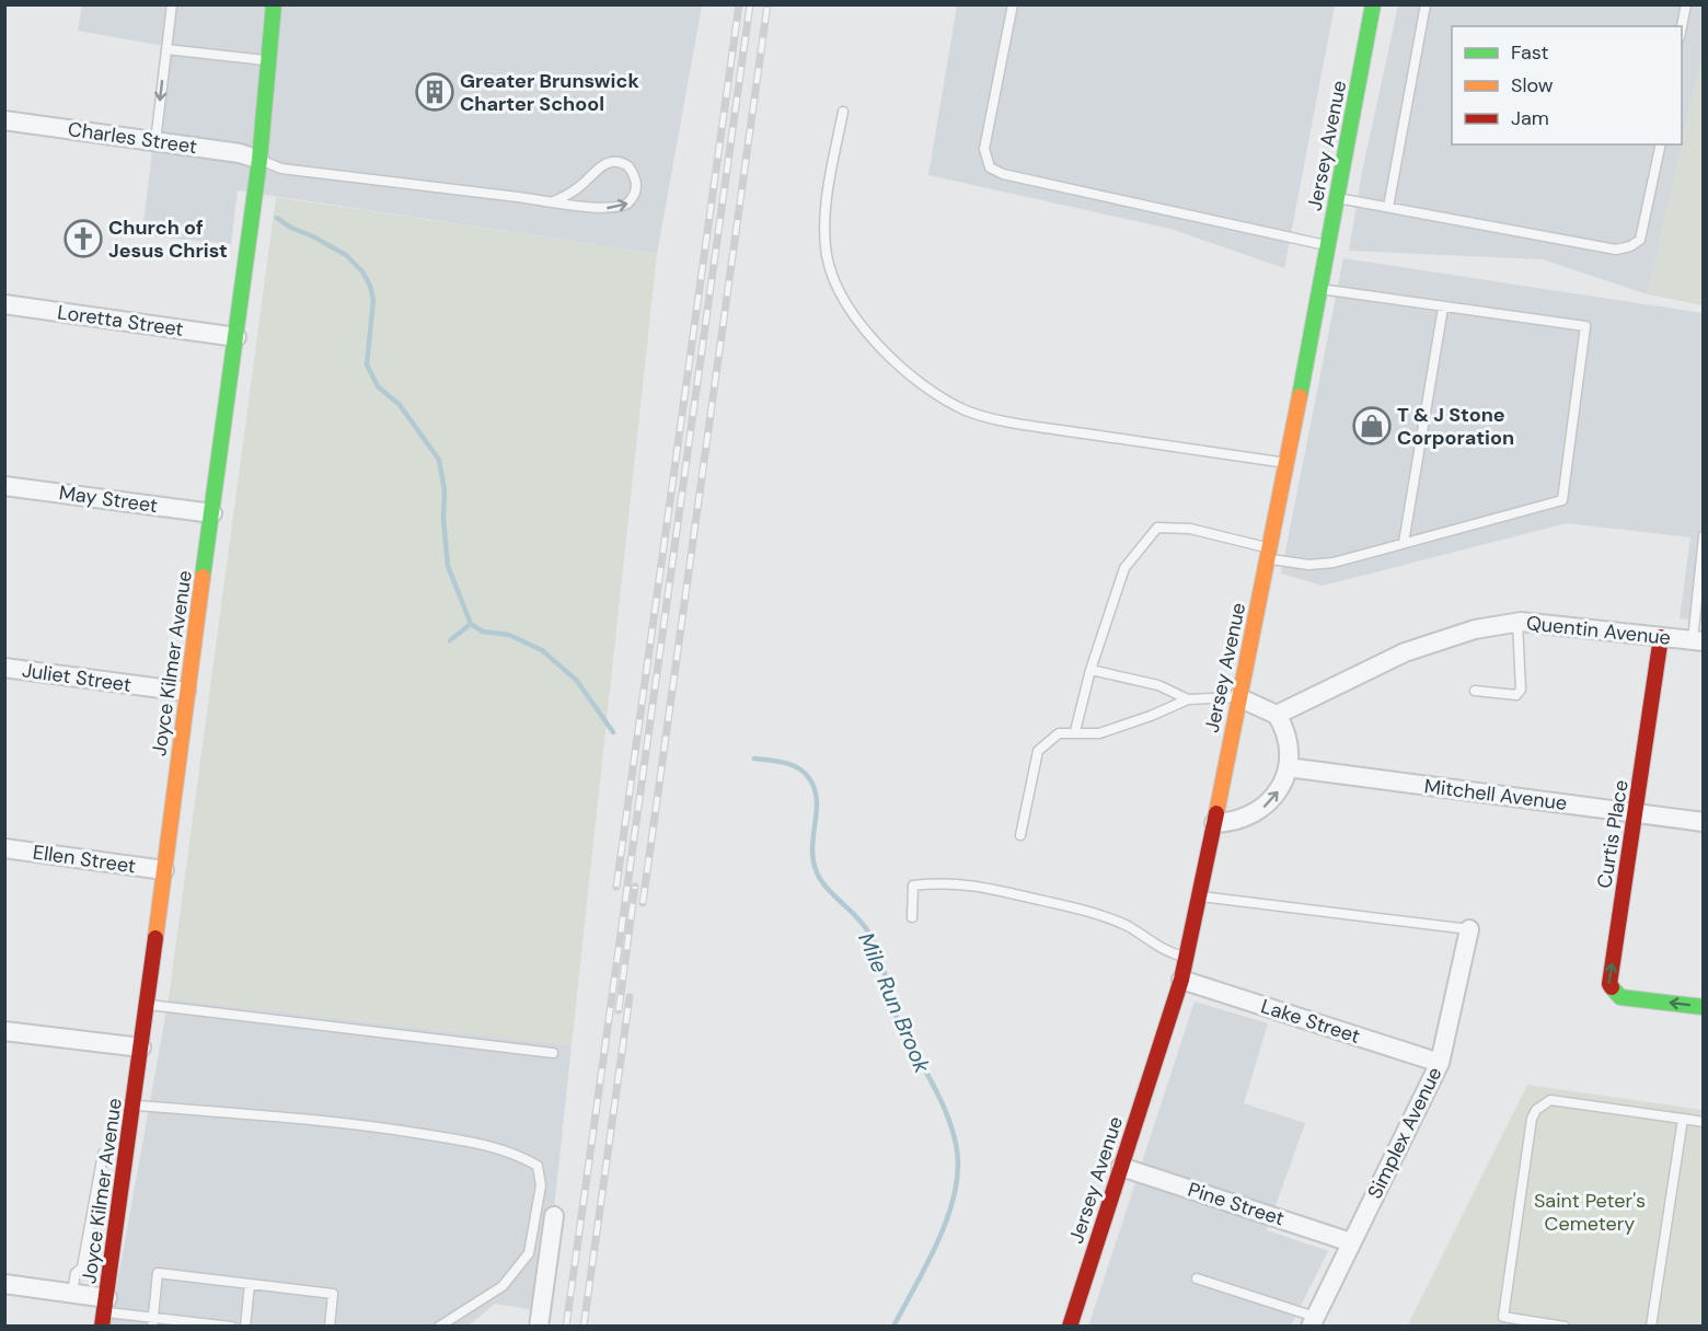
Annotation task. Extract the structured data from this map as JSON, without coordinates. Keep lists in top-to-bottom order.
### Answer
{
  "streets": {
    "street": [
      "Charles Street",
      "Jersey Avenue",
      "Loretta Street",
      "May Street",
      "Quentin Avenue",
      "Joyce Kilmer Avenue",
      "Juliet Street",
      "Mitchell Avenue",
      "Curtis Place",
      "Ellen Street",
      "Lake Street",
      "Simplex Avenue",
      "Pine Street"
    ]
  },
  "crossings": [
    ["Charles Street", "Joyce Kilmer Avenue"],
    ["Jersey Avenue", "Lake Street"],
    ["Jersey Avenue", "Pine Street"],
    ["Loretta Street", "Joyce Kilmer Avenue"],
    ["May Street", "Joyce Kilmer Avenue"],
    ["Quentin Avenue", "Curtis Place"],
    ["Joyce Kilmer Avenue", "Juliet Street"],
    ["Joyce Kilmer Avenue", "Ellen Street"],
    ["Mitchell Avenue", "Curtis Place"],
    ["Lake Street", "Simplex Avenue"],
    ["Simplex Avenue", "Pine Street"]
  ],
  "water": ["Mile Run Brook"],
  "parks": ["Saint Peter's Cemetery"],
  "places": {
    "building": ["Greater Brunswick Charter School"],
    "church": ["Church of Jesus Christ"],
    "shop": ["T & J Stone Corporation"]
  },
  "legend": ["Fast", "Slow", "Jam"]
}
